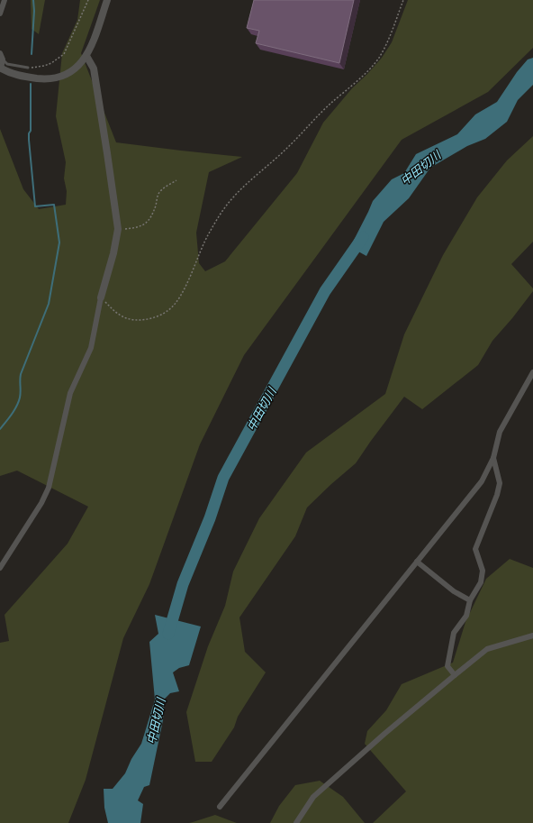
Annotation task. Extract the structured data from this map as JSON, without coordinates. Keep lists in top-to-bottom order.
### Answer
{
  "water": ["中田切川"]
}
